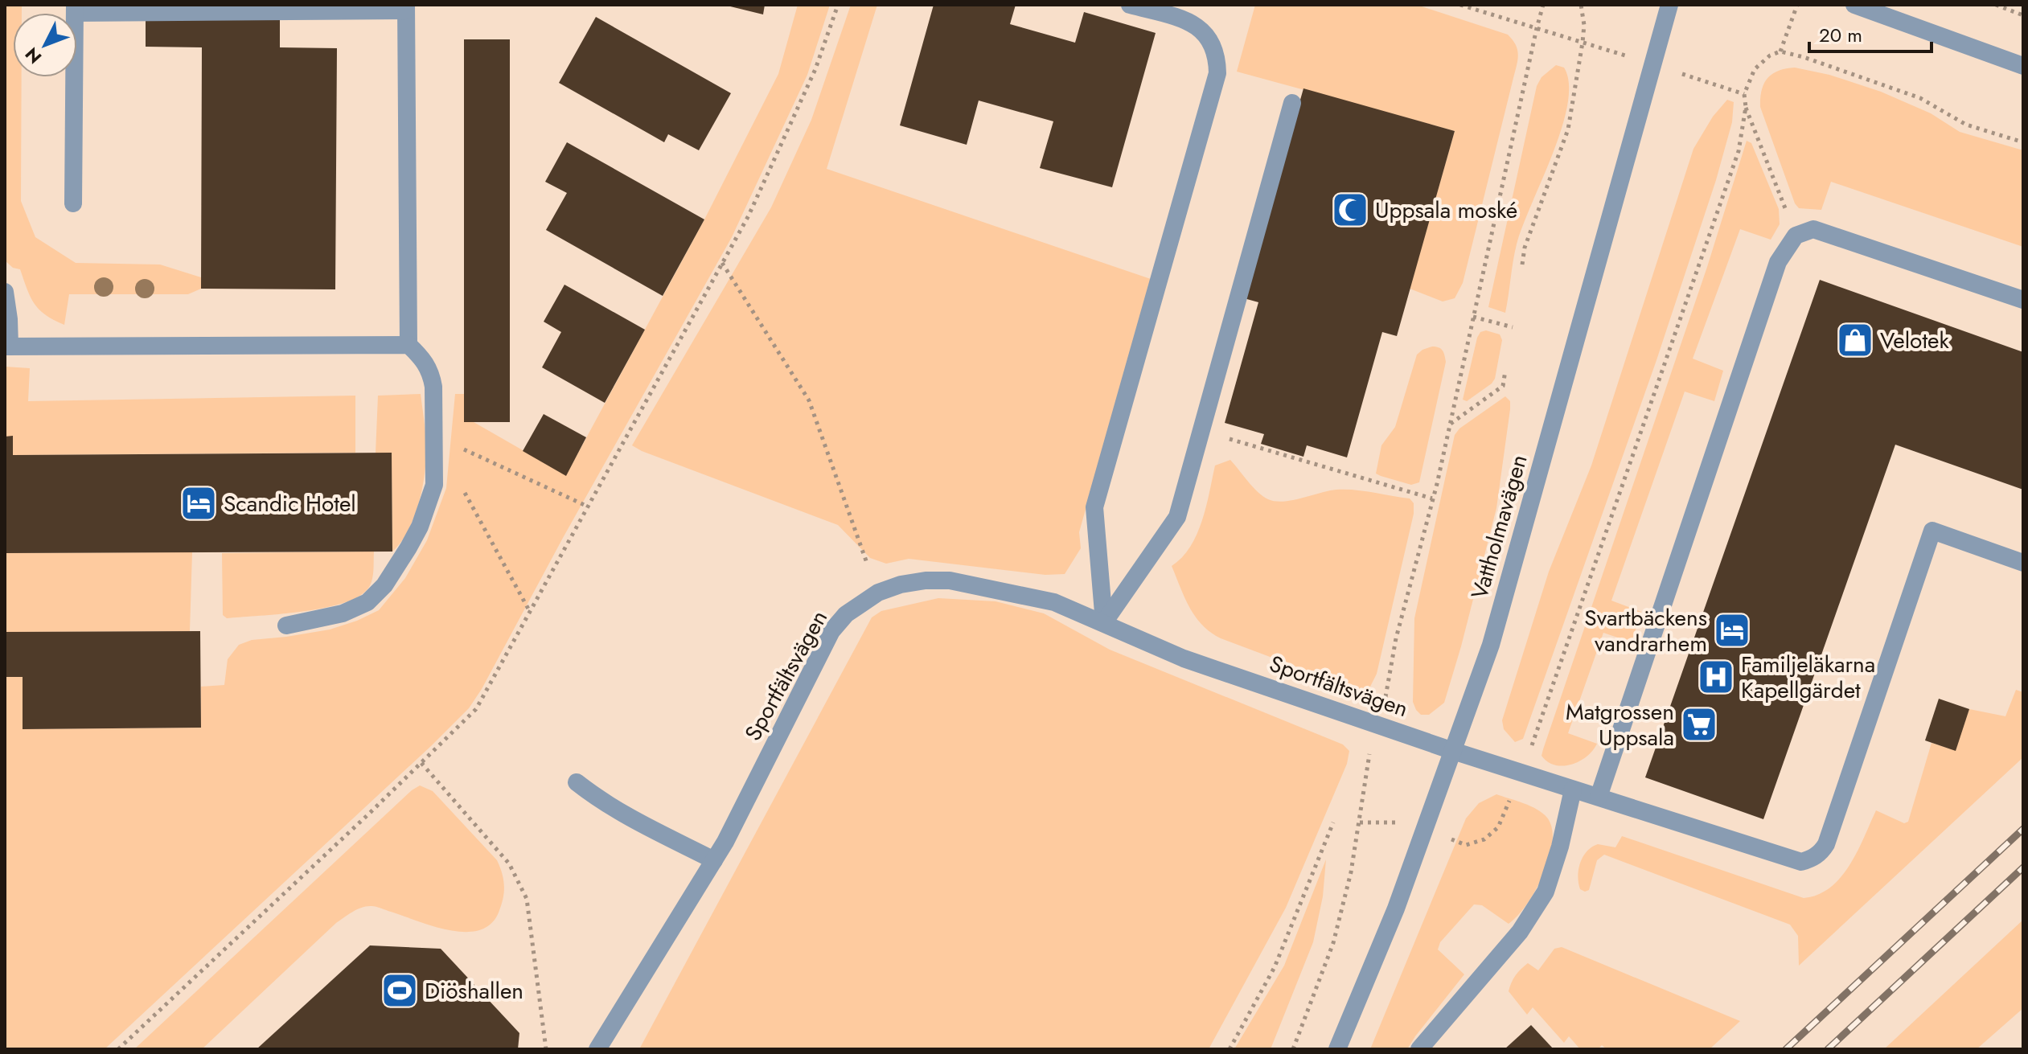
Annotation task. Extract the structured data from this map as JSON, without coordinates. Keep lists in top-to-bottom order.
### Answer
{
  "streets": {
    "street": ["Vattholmavägen", "Sportfältsvägen"]
  },
  "crossings": [
    ["Vattholmavägen", "Sportfältsvägen"]
  ],
  "places": {
    "mosque": ["Uppsala moské"],
    "shop": ["Velotek"],
    "hotel": ["Scandic Hotel", "Svartbäckens vandrarhem"],
    "hospital": ["Familjeläkarna Kapellgärdet"],
    "supermarket": ["Matgrossen Uppsala"],
    "sports": ["Diöshallen"]
  },
  "scale_bar": "20 m",
  "north": "bottom left"
}
